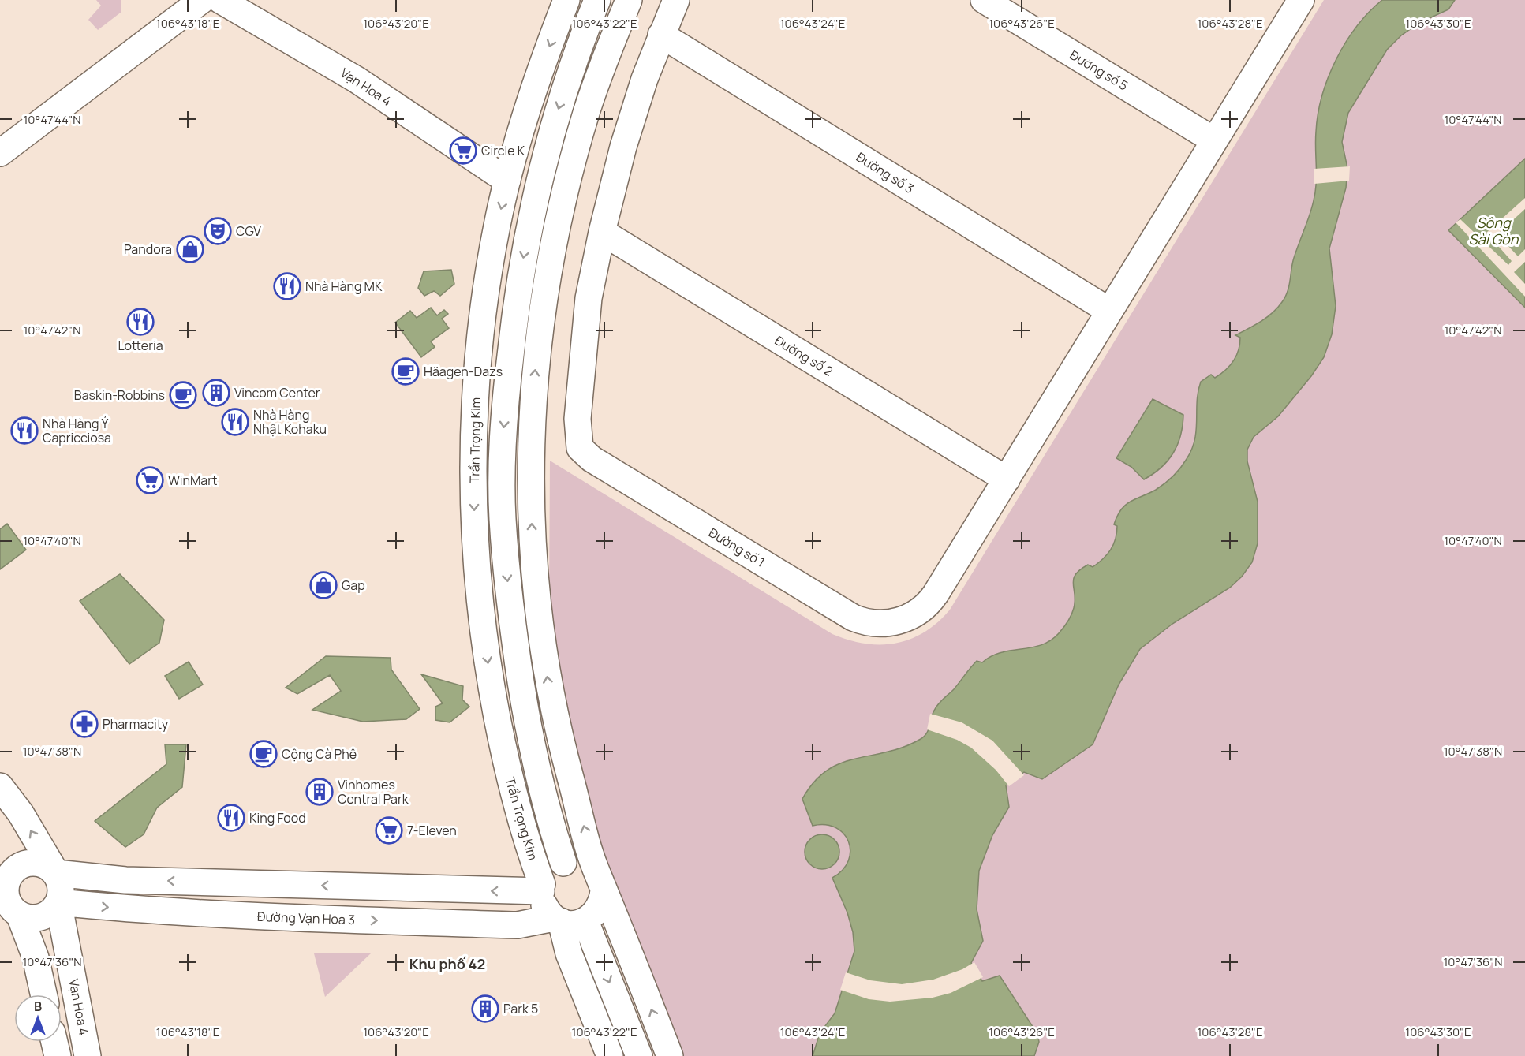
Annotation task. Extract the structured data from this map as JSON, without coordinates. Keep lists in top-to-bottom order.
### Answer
{
  "streets": {
    "street": [
      "Đường số 5",
      "Vạn Hoa 4",
      "Đường số 3",
      "Đường số 2",
      "Trần Trọng Kim",
      "Đường số 1",
      "Đường Vạn Hoa 3"
    ]
  },
  "crossings": [
    ["Vạn Hoa 4", "Trần Trọng Kim"],
    ["Vạn Hoa 4", "Đường Vạn Hoa 3"],
    ["Đường số 2", "Đường số 1"],
    ["Trần Trọng Kim", "Đường Vạn Hoa 3"]
  ],
  "districts": ["Khu phố 42"],
  "water": ["Sông Sài Gòn"],
  "places": {
    "supermarket": ["Circle K", "WinMart", "7-Eleven"],
    "theatre": ["CGV"],
    "shop": ["Pandora", "Gap"],
    "restaurant": [
      "Nhà Hàng MK",
      "Lotteria",
      "Nhà Hàng Nhật Kohaku",
      "Nhà Hàng Ý Capricciosa",
      "King Food"
    ],
    "cafe": ["Häagen-Dazs", "Baskin-Robbins", "Cộng Cà Phê"],
    "building": ["Vincom Center", "Vinhomes Central Park", "Park 5"],
    "pharmacy": ["Pharmacity"]
  },
  "north": "top",
  "coordinates": [
    "106°43'18\"E",
    "106°43'20\"E",
    "106°43'22\"E",
    "106°43'24\"E",
    "106°43'26\"E",
    "106°43'28\"E",
    "106°43'30\"E",
    "10°47'44\"N",
    "10°47'42\"N",
    "10°47'40\"N",
    "10°47'38\"N",
    "10°47'36\"N"
  ]
}
